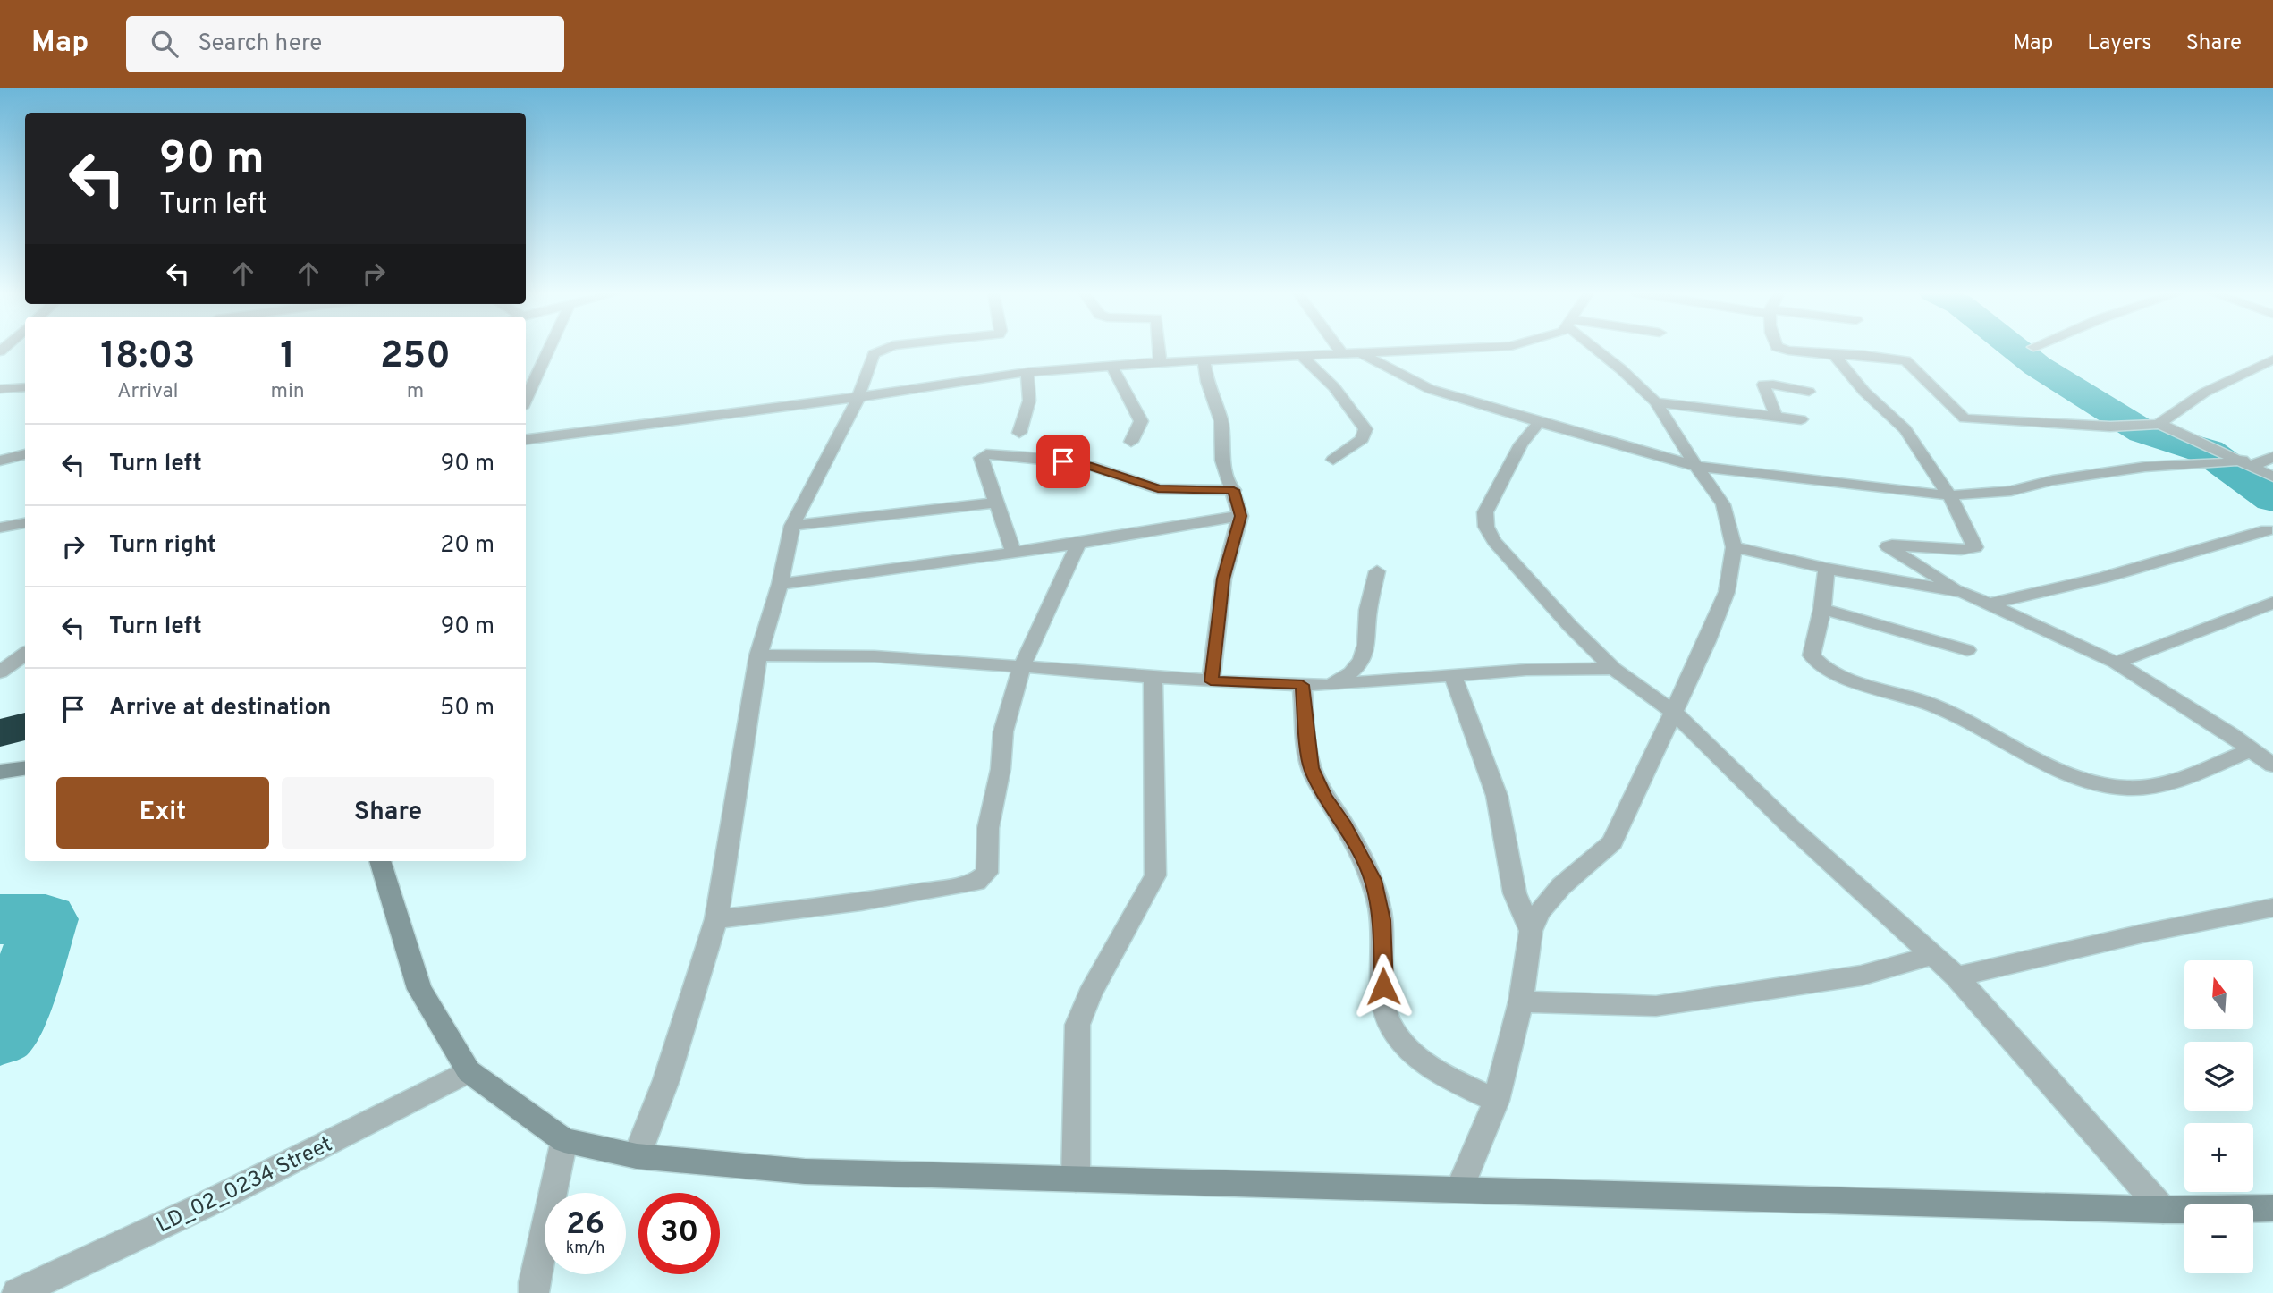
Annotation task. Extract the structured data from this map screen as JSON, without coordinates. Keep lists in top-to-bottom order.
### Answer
{
  "streets": {
    "street": ["LD_02_0234 Street"]
  },
  "north": "top",
  "page": {
    "header": "Map",
    "search": "Search here",
    "nav": ["Map", "Layers", "Share"],
    "turn": ["90 m", "Turn left"],
    "eta": [
      "18:03",
      "Arrival",
      "1",
      "min",
      "250",
      "m"
    ],
    "list": [
      {
        "name": "Turn left",
        "value": "90 m"
      },
      {
        "name": "Turn right",
        "value": "20 m"
      },
      {
        "name": "Turn left",
        "value": "90 m"
      },
      {
        "name": "Arrive at destination",
        "value": "50 m"
      }
    ],
    "buttons": ["Exit", "Share"],
    "map_buttons": ["+", "−"],
    "speed": "26 km/h",
    "limit": "30"
  }
}
